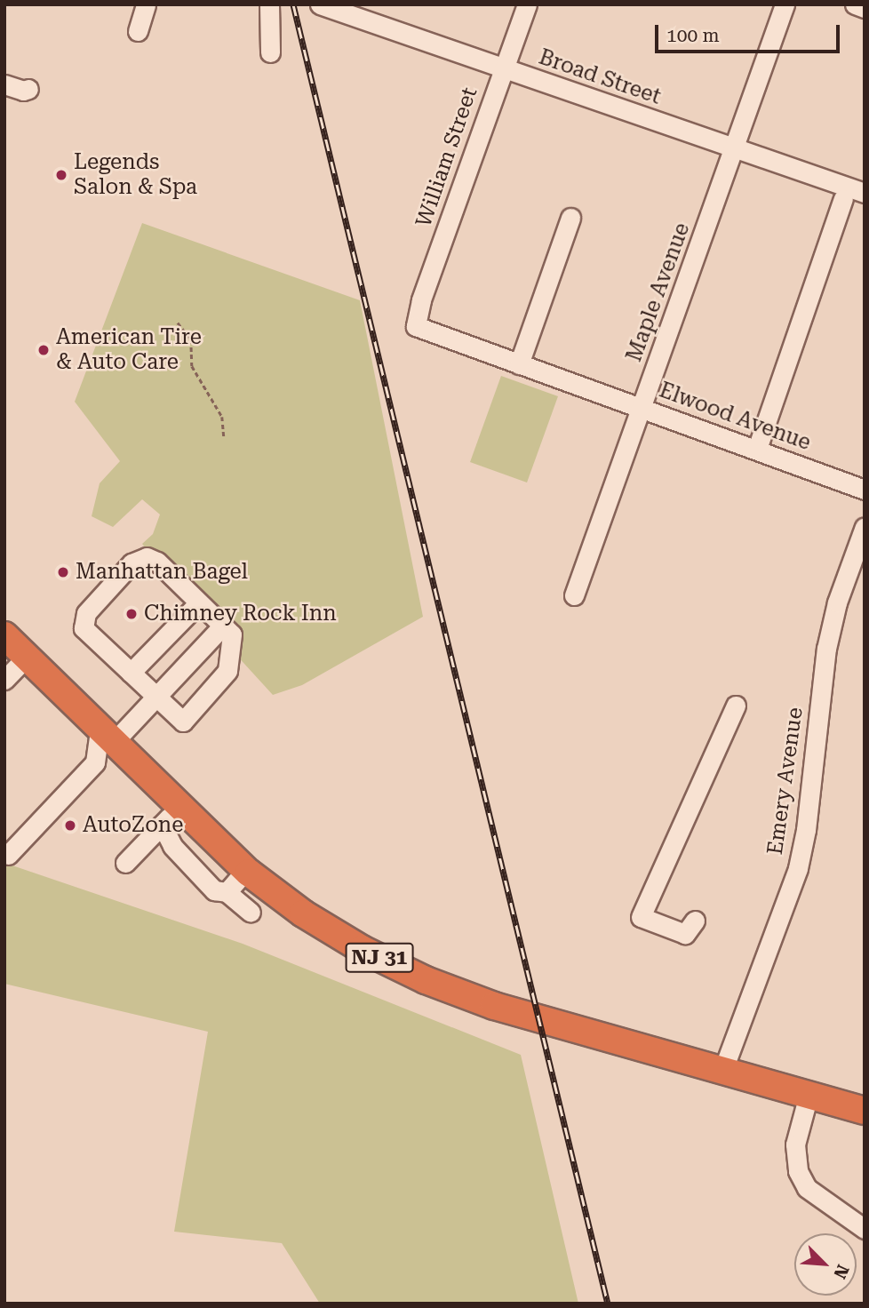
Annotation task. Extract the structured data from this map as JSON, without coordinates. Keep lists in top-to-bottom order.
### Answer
{
  "streets": {
    "highway": ["NJ 31"],
    "street": [
      "Broad Street",
      "William Street",
      "Maple Avenue",
      "Elwood Avenue",
      "Emery Avenue"
    ]
  },
  "crossings": [
    ["Broad Street", "William Street"],
    ["Broad Street", "Maple Avenue"],
    ["William Street", "Elwood Avenue"],
    ["Maple Avenue", "Elwood Avenue"],
    ["Emery Avenue", "NJ 31"]
  ],
  "places": [
    "Legends Salon & Spa",
    "American Tire & Auto Care",
    "Manhattan Bagel",
    "Chimney Rock Inn",
    "AutoZone"
  ],
  "scale_bar": "100 m",
  "north": "bottom right"
}
